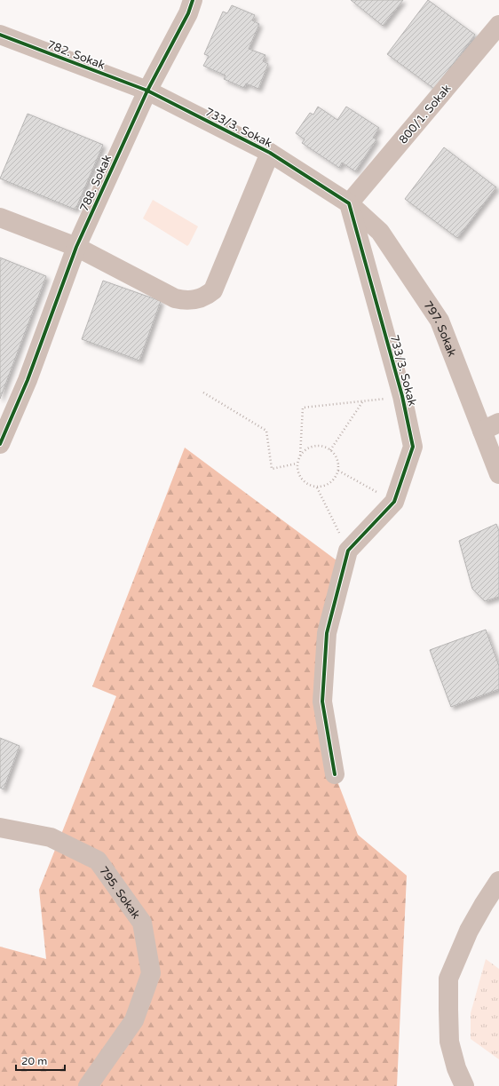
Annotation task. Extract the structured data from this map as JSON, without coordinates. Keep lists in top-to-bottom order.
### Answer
{
  "streets": {
    "street": [
      "782. Sokak",
      "800/1. Sokak",
      "733/3. Sokak",
      "788. Sokak",
      "797. Sokak",
      "795. Sokak"
    ]
  },
  "crossings": [
    ["782. Sokak", "733/3. Sokak"],
    ["782. Sokak", "788. Sokak"],
    ["800/1. Sokak", "733/3. Sokak"],
    ["800/1. Sokak", "797. Sokak"],
    ["733/3. Sokak", "788. Sokak"],
    ["733/3. Sokak", "797. Sokak"]
  ],
  "scale_bar": "20 m"
}
